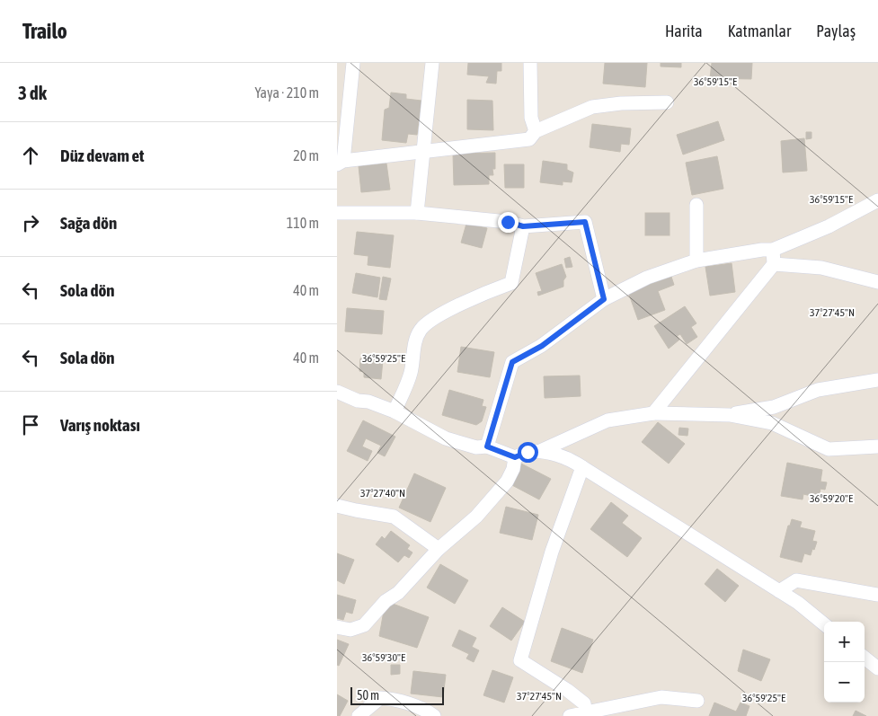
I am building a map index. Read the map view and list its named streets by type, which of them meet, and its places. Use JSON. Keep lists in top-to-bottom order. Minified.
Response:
{"scale_bar":"50 m","page":{"header":"Trailo","nav":["Harita","Katmanlar","Paylaş"],"heading":["3 dk","Yaya · 210 m"],"list":[["Düz devam et","20 m"],["Sağa dön","110 m"],["Sola dön","40 m"],["Sola dön","40 m"],"Varış noktası"],"map_buttons":["+","−"],"scale":"50 m"},"coordinates":["36°59'15\"E","37°27'45\"N","36°59'25\"E","37°27'40\"N","36°59'20\"E","36°59'30\"E"]}
